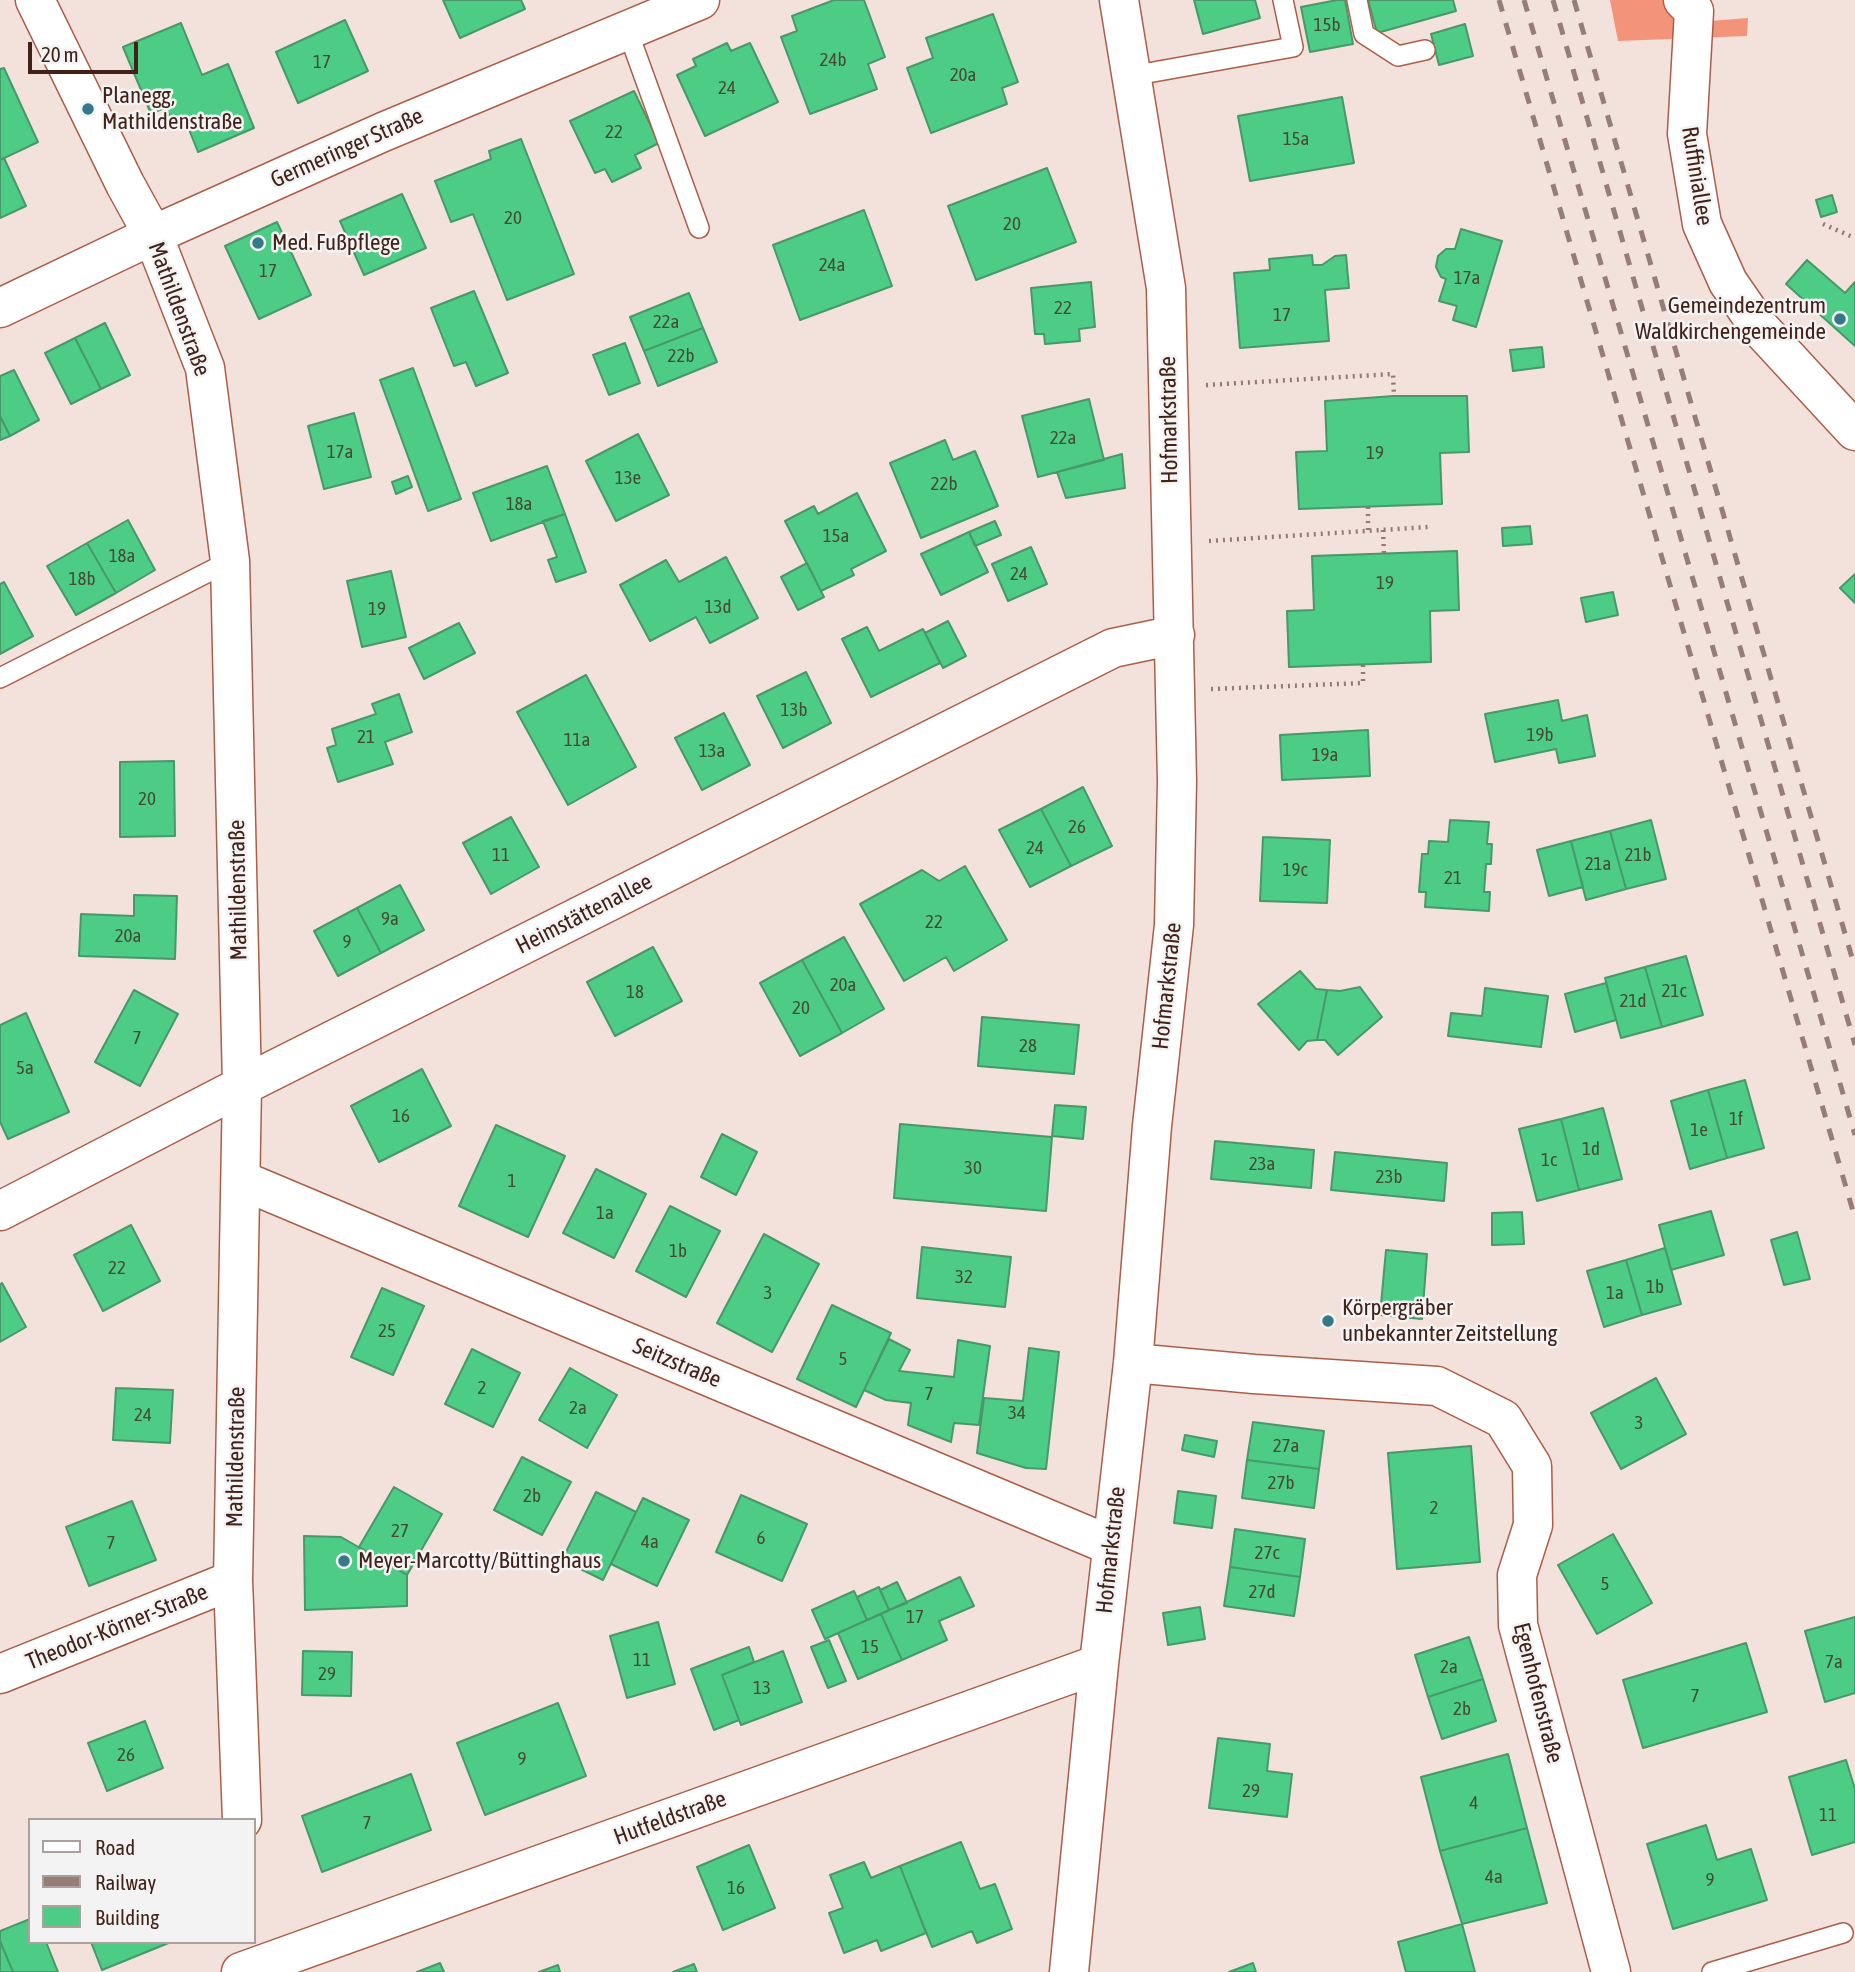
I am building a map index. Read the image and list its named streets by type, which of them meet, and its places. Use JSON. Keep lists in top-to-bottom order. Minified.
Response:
{"streets":{"street":["Germeringer Straße","Ruffiniallee","Mathildenstraße","Hofmarkstraße","Heimstättenallee","Seitzstraße","Theodor-Körner-Straße","Egenhofenstraße","Hutfeldstraße"]},"crossings":[["Germeringer Straße","Mathildenstraße"],["Mathildenstraße","Heimstättenallee"],["Mathildenstraße","Seitzstraße"],["Mathildenstraße","Theodor-Körner-Straße"],["Hofmarkstraße","Heimstättenallee"],["Hofmarkstraße","Seitzstraße"],["Hofmarkstraße","Egenhofenstraße"],["Hofmarkstraße","Hutfeldstraße"]],"places":["Planegg, Mathildenstraße","Med. Fußpflege","Gemeindezentrum Waldkirchengemeinde","Körpergräber unbekannter Zeitstellung","Meyer-Marcotty/Büttinghaus"],"house_numbers":["15b","24b","17","20a","24","22","15a","20","20","24a","17","17a","22","17","22a","22b","22a","17a","19","13e","22b","18a","15a","18a","24","18b","19","13d","19","13b","19b","21","11a","13a","19a","20","26","24","11","21b","21a","19c","21","9a","22","20a","9","20a","21c","18","21d","20","7","28","5a","16","1f","1e","1d","1c","23a","30","23b","1","1a","1b","22","32","1b","3","1a","25","5","2","7","2a","34","24","3","27a","27b","2b","2","27","6","4a","7","27c","5","27d","17","15","11","7a","2a","29","13","7","2b","26","9","29","4","11","7","4a","9","16"],"legend":["Road","Railway","Building"],"scale_bar":"20 m"}
